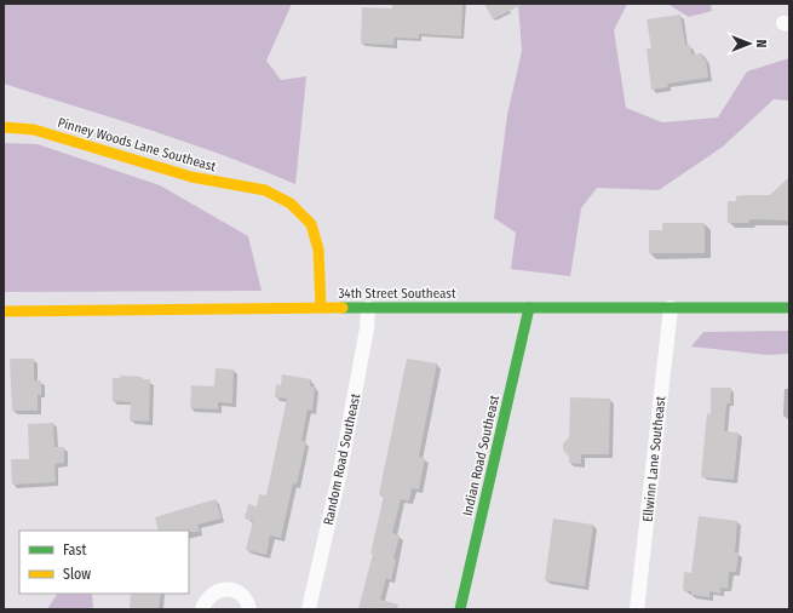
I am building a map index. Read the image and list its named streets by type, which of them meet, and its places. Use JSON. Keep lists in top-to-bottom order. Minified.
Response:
{"streets":{"street":["Pinney Woods Lane Southeast","34th Street Southeast","Indian Road Southeast","Random Road Southeast","Ellwinn Lane Southeast"]},"crossings":[["Pinney Woods Lane Southeast","34th Street Southeast"],["34th Street Southeast","Indian Road Southeast"],["34th Street Southeast","Random Road Southeast"],["34th Street Southeast","Ellwinn Lane Southeast"]],"legend":["Fast","Slow"],"north":"right"}
